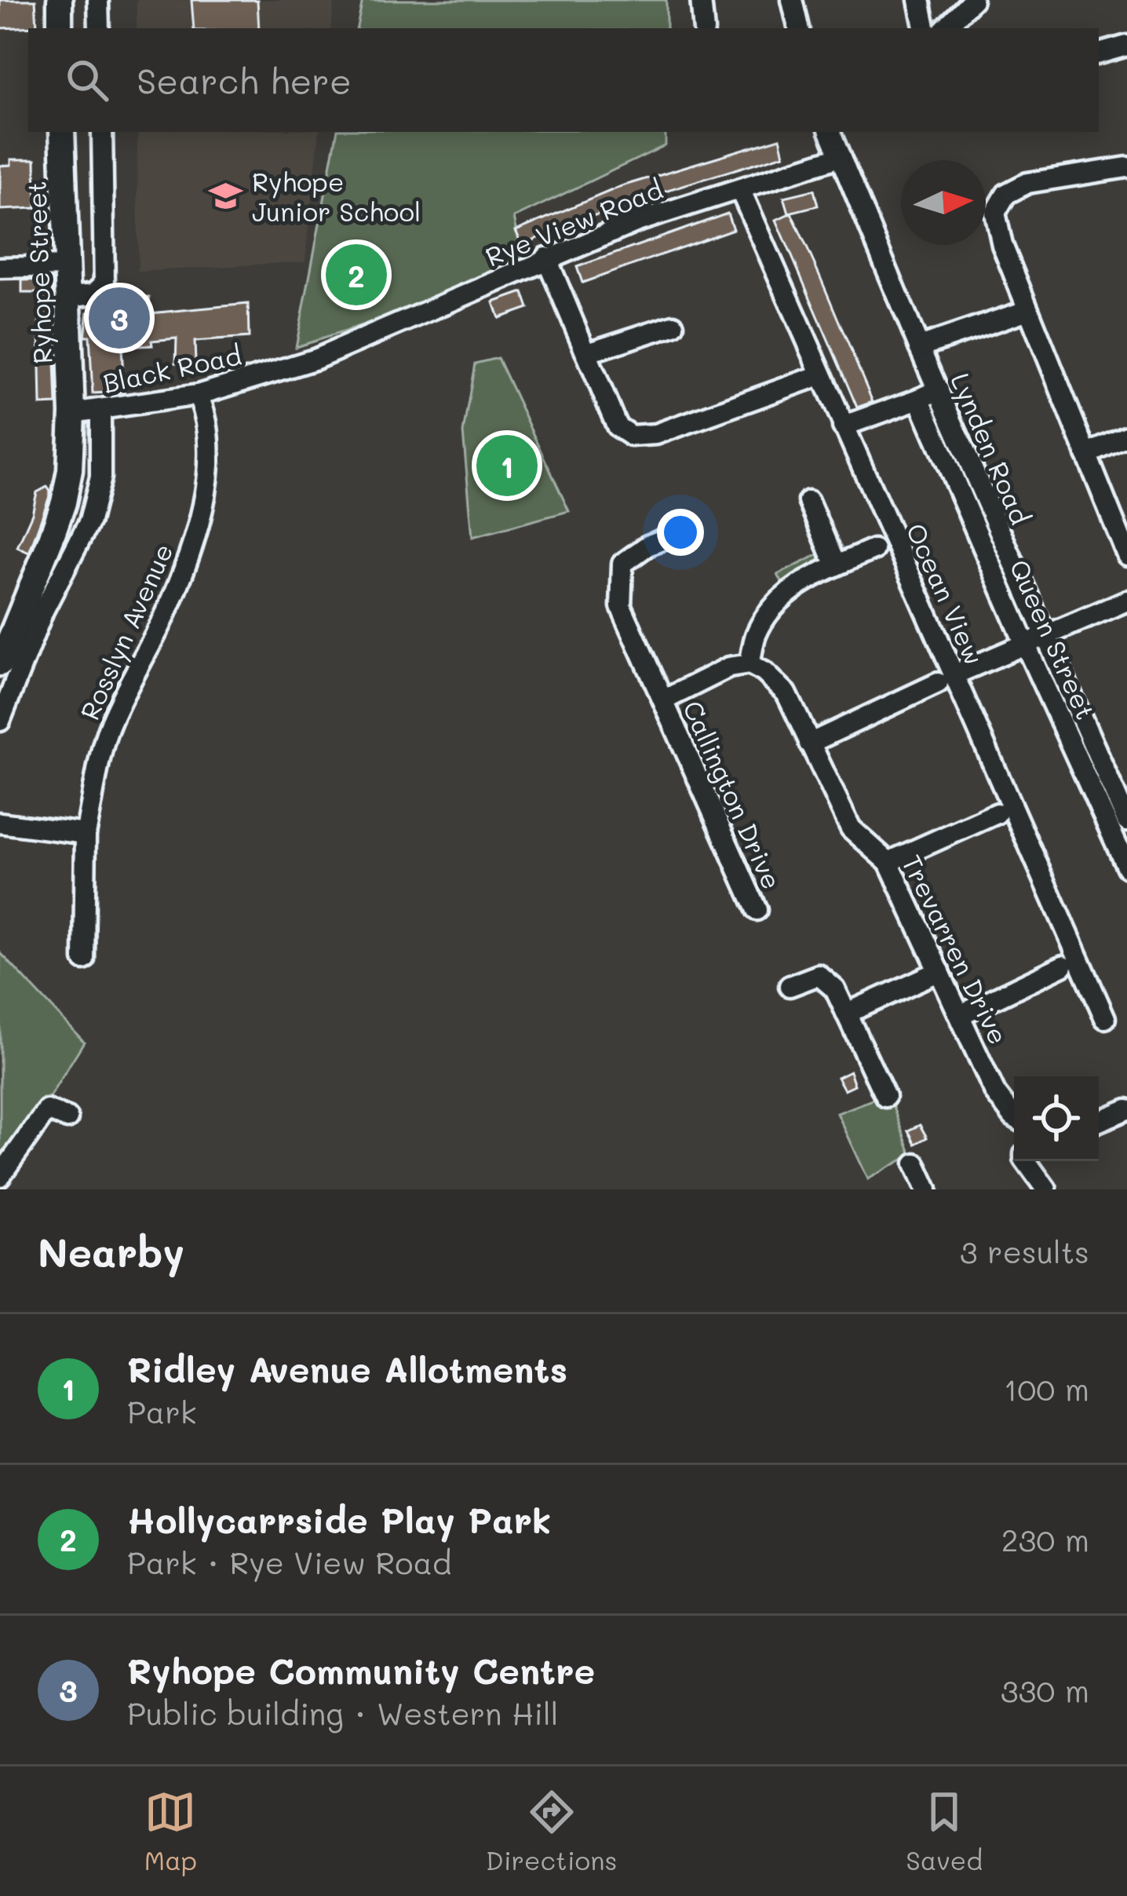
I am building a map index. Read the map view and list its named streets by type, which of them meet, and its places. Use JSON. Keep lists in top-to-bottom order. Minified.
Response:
{"streets":{"main road":["Ryhope Street"],"street":["Rye View Road","Black Road","Lynden Road","Ocean View","Rosslyn Avenue","Queen Street","Callington Drive","Trevarren Drive"]},"crossings":[["Rye View Road","Black Road"],["Rye View Road","Lynden Road"],["Rye View Road","Ocean View"],["Ryhope Street","Black Road"],["Black Road","Rosslyn Avenue"],["Lynden Road","Queen Street"]],"places":{"school or university":["Ryhope Junior School"]},"north":"right","page":{"search":"Search here","pins":["2","3","1"],"heading":["Nearby","3 results"],"list":[{"mark":"1","name":"Ridley Avenue Allotments","note":"Park","value":"100 m"},{"mark":"2","name":"Hollycarrside Play Park","note":"Park · Rye View Road","value":"230 m"},{"mark":"3","name":"Ryhope Community Centre","note":"Public building · Western Hill","value":"330 m"}],"nav":["Map","Directions","Saved"]}}
